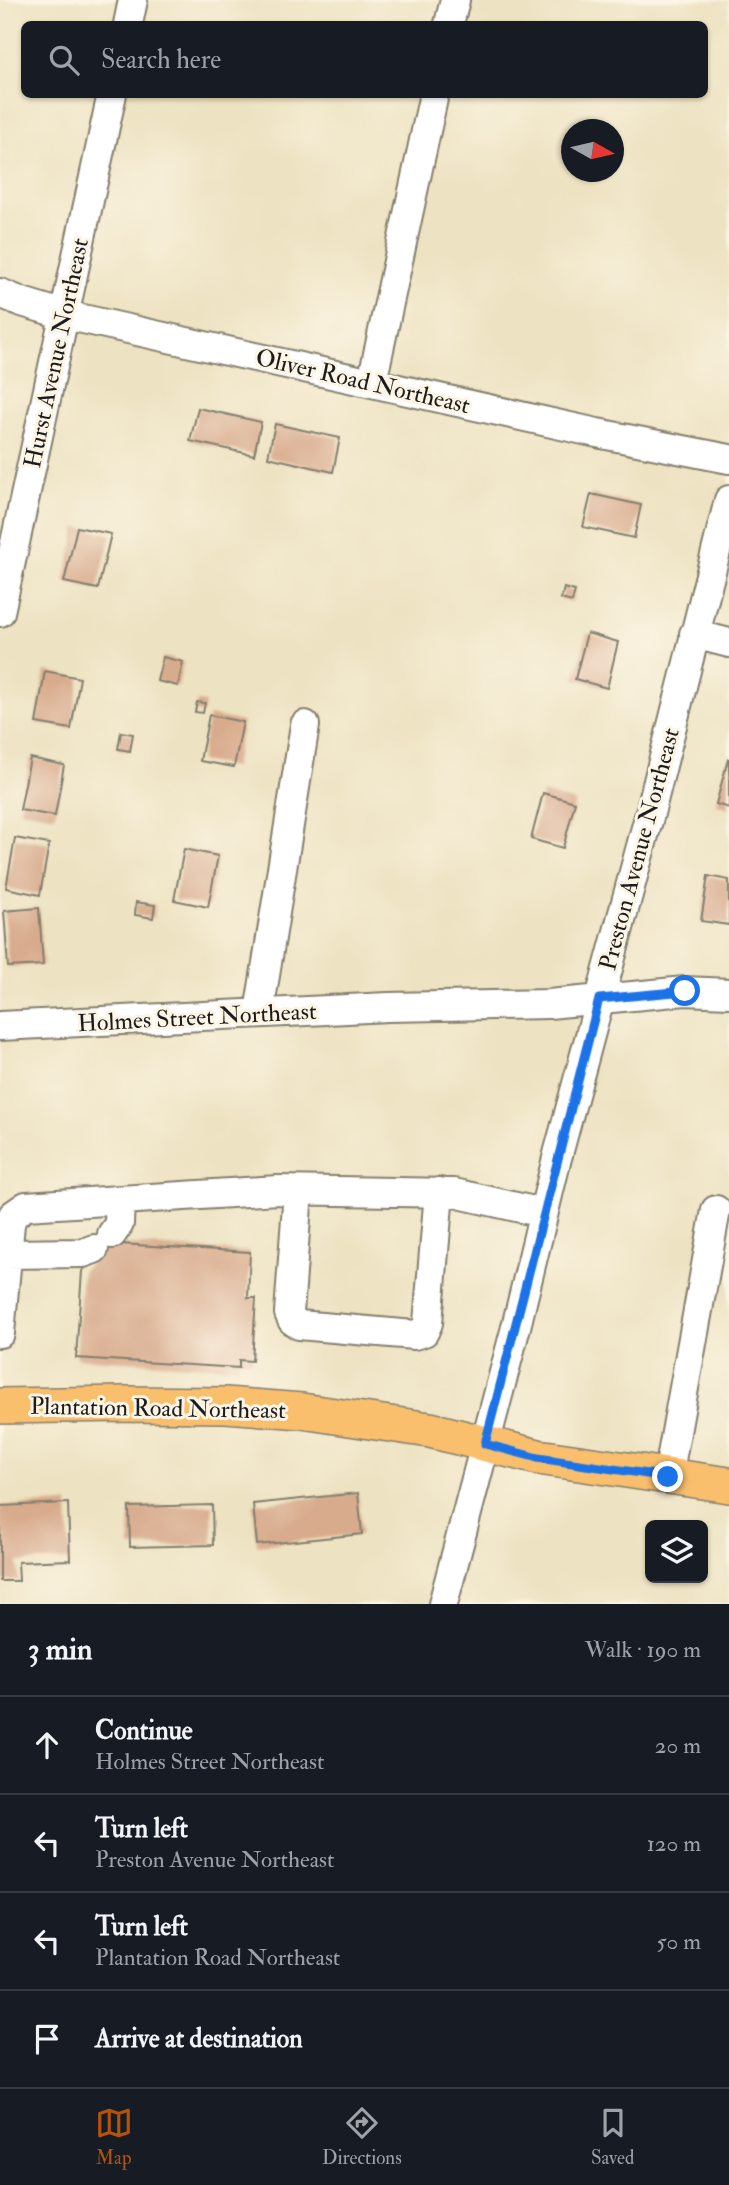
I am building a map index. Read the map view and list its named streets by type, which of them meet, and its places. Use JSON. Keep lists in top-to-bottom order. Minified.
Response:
{"streets":{"main road":["Plantation Road Northeast"],"street":["Hurst Avenue Northeast","Oliver Road Northeast","Preston Avenue Northeast","Holmes Street Northeast"]},"crossings":[["Hurst Avenue Northeast","Oliver Road Northeast"],["Preston Avenue Northeast","Holmes Street Northeast"],["Preston Avenue Northeast","Plantation Road Northeast"]],"north":"right","page":{"search":"Search here","heading":["3 min","Walk · 190 m"],"list":[["Continue","Holmes Street Northeast","20 m"],["Turn left","Preston Avenue Northeast","120 m"],["Turn left","Plantation Road Northeast","50 m"],"Arrive at destination"],"nav":["Map","Directions","Saved"]}}
